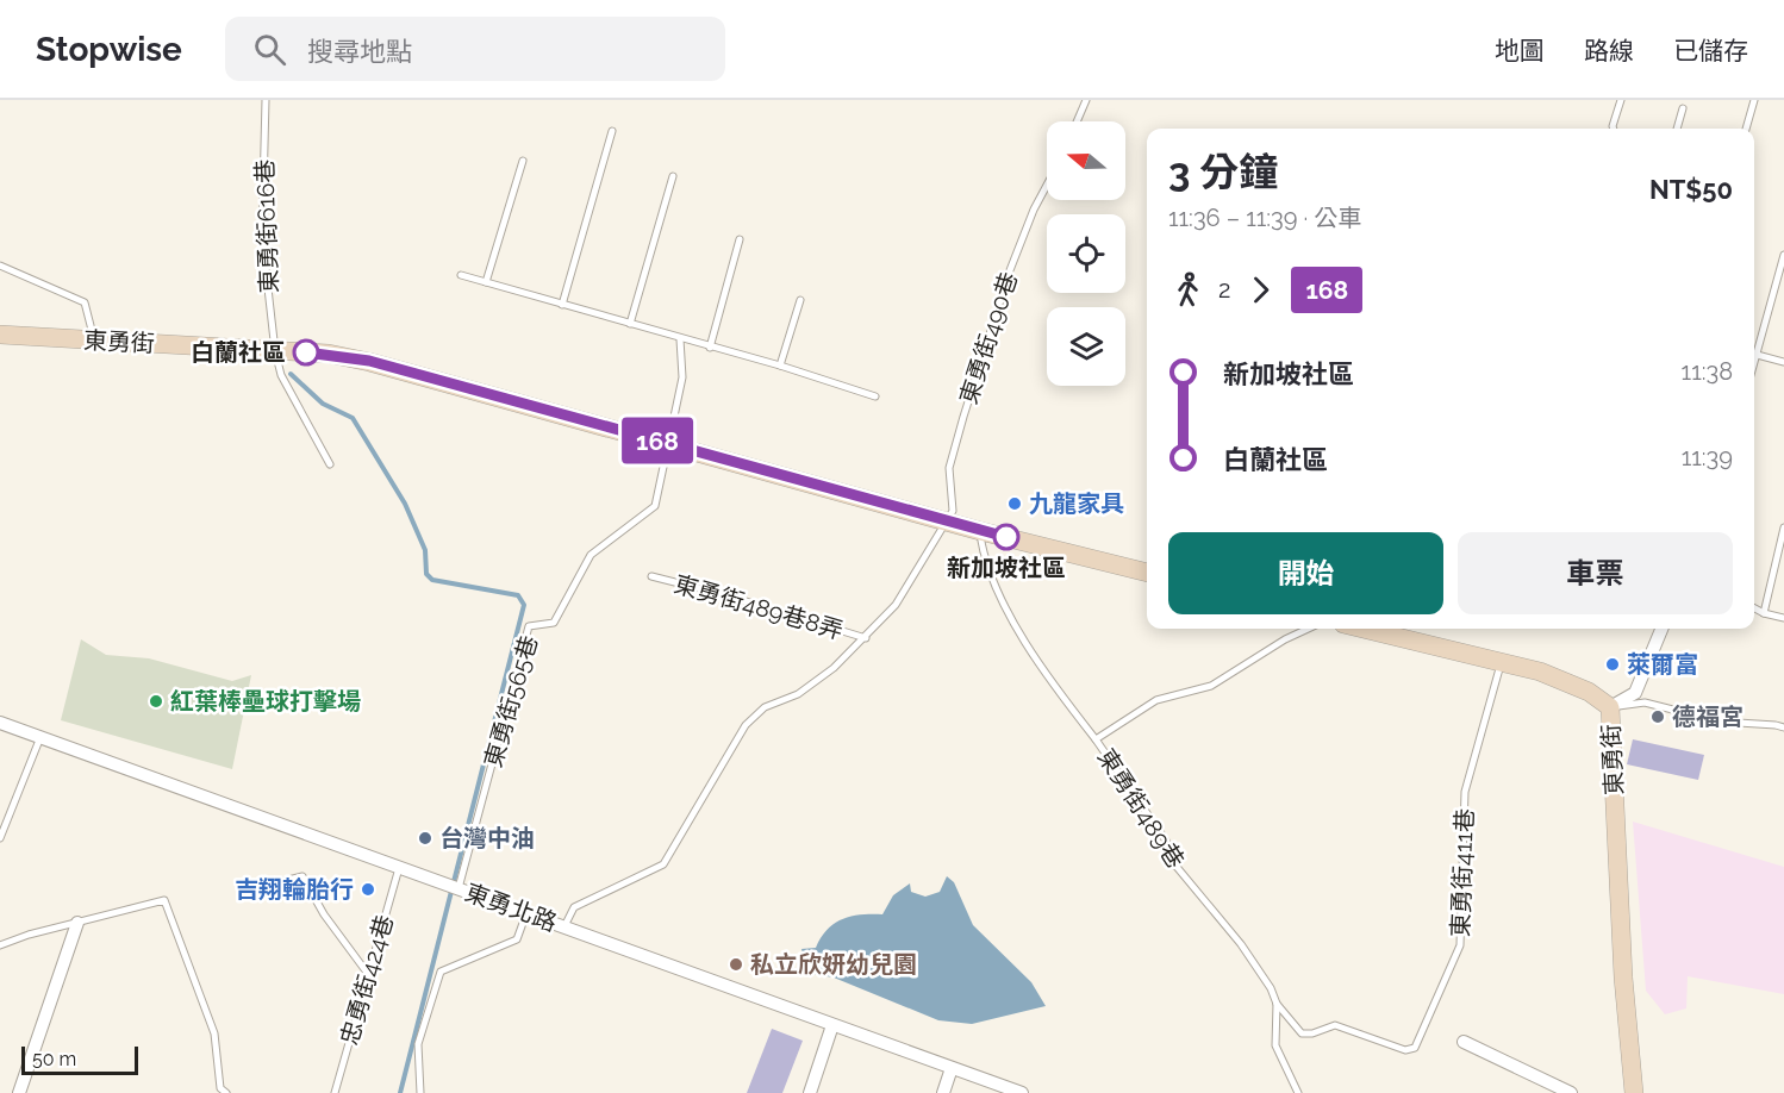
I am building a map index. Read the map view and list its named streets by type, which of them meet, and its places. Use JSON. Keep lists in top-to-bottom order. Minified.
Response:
{"streets":{"street":["東勇街","東勇北路"],"lane":["東勇街616巷","東勇街490巷","東勇街489巷8弄","東勇街565巷","東勇街489巷","東勇街411巷","忠勇街424巷"]},"crossings":[["東勇街616巷","東勇街"],["東勇街490巷","東勇街"],["東勇街","東勇街565巷"],["東勇街","東勇街411巷"],["東勇街565巷","東勇北路"],["東勇街489巷","東勇街411巷"],["東勇北路","忠勇街424巷"]],"places":["白蘭社區","九龍家具","新加坡社區","萊爾富","紅葉棒壘球打擊場","德福宮","台灣中油","吉翔輪胎行","私立欣妍幼兒園"],"lines":["bus line 168"],"scale_bar":"50 m","north":"left","page":{"header":"Stopwise","search":"搜尋地點","nav":["地圖","路線","已儲存"],"on_map":"168","heading":["3 分鐘","11:36 – 11:39 · 公車","NT$50"],"legs":["2","168"],"list":[{"name":"新加坡社區","value":"11:38"},{"name":"白蘭社區","value":"11:39"}],"buttons":["開始","車票"],"scale":"50 m"}}
